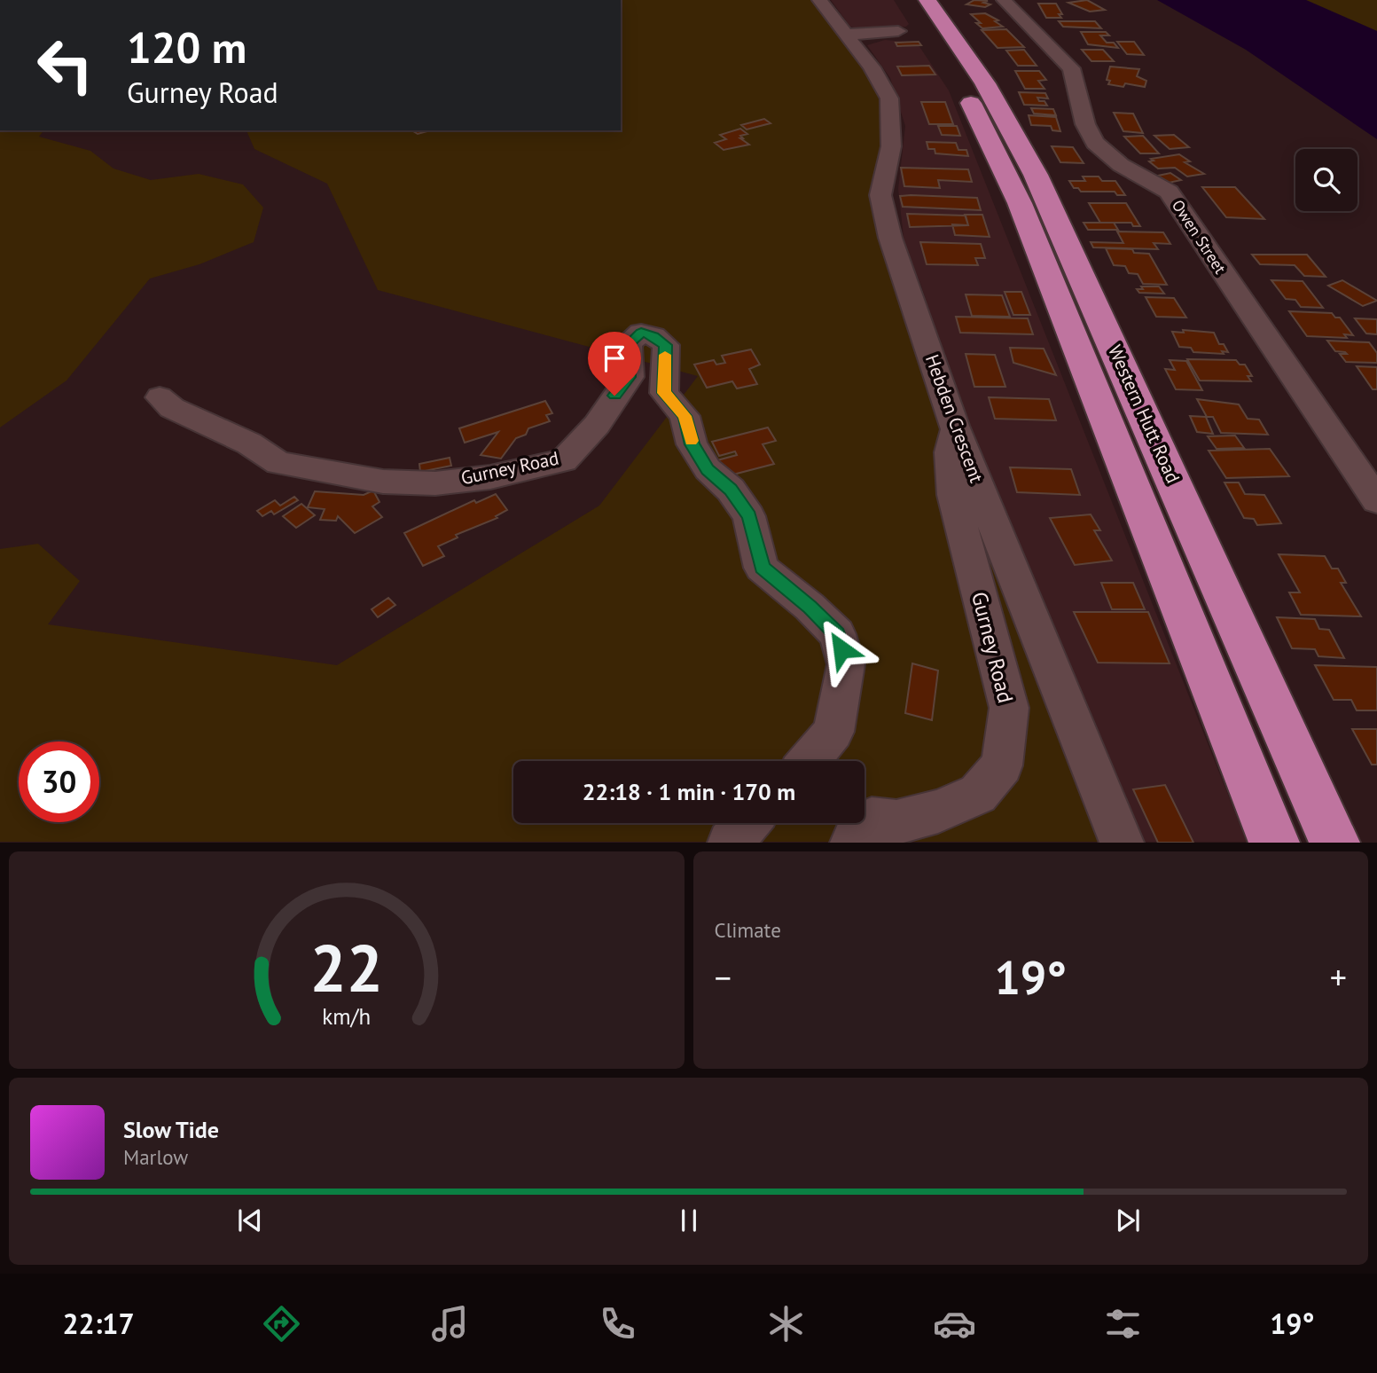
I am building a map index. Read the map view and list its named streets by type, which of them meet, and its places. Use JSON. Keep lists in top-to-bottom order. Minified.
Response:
{"streets":{"highway":["Western Hutt Road"],"street":["Owen Street","Hebden Crescent","Gurney Road"]},"crossings":[["Hebden Crescent","Gurney Road"]],"page":{"turn":["120 m","Gurney Road"],"limit":"30","trip":"22:18 · 1 min · 170 m","tile":"Climate","heat":["−","19°","+"],"song":["Slow Tide","Marlow"],"tabs":["22:17","19°"],"gauge":["22","km/h"]}}
